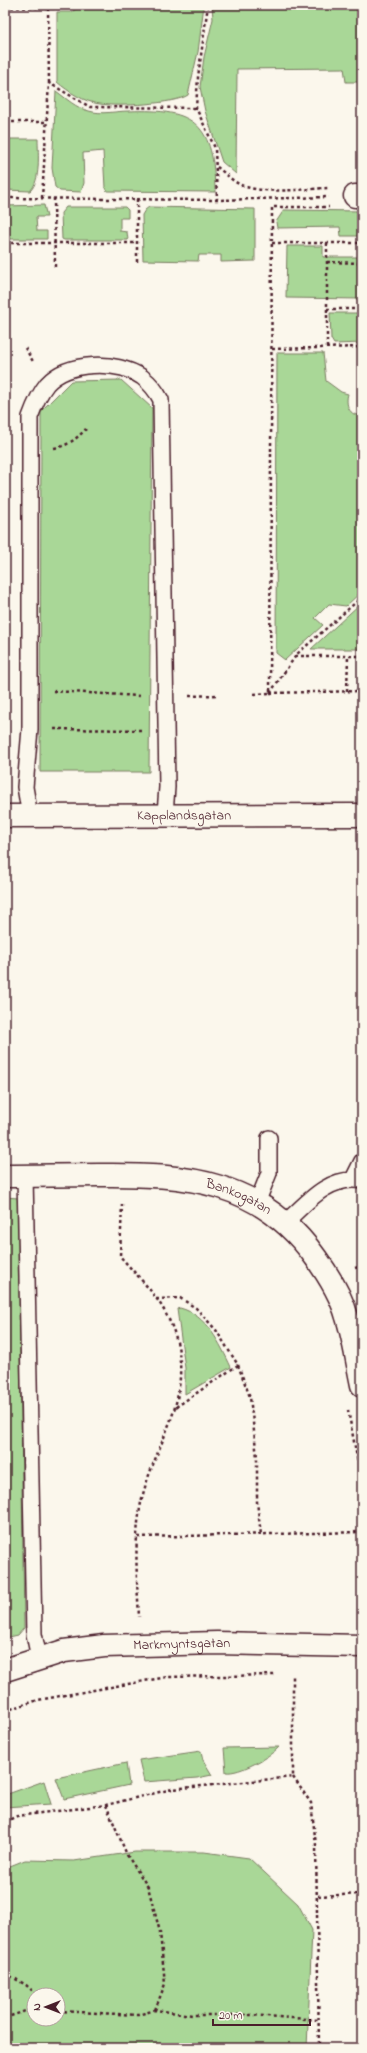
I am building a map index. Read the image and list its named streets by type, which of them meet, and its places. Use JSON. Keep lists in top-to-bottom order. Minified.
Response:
{"streets":{"street":["Kapplandsgatan","Bankogatan","Markmyntsgatan"]},"scale_bar":"20 m","north":"left"}
